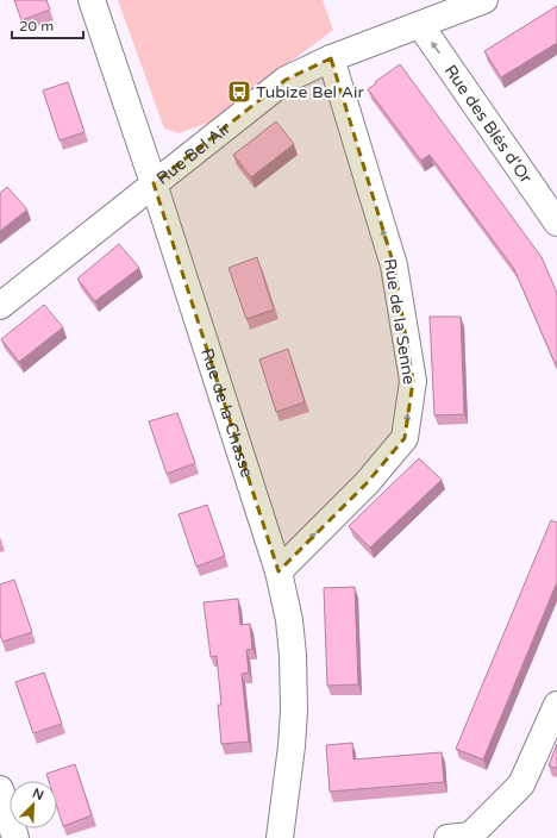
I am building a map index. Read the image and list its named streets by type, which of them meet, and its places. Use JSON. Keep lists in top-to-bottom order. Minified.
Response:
{"streets":{"street":["Rue des Blés d'Or","Rue Bel Air","Rue de la Senne","Rue de la Chasse"]},"crossings":[["Rue des Blés d'Or","Rue Bel Air"],["Rue Bel Air","Rue de la Senne"],["Rue Bel Air","Rue de la Chasse"],["Rue de la Senne","Rue de la Chasse"]],"one_way":["Rue des Blés d'Or","Rue de la Senne"],"places":{"bus stop":["Tubize Bel Air"]},"scale_bar":"20 m","north":"top right"}
